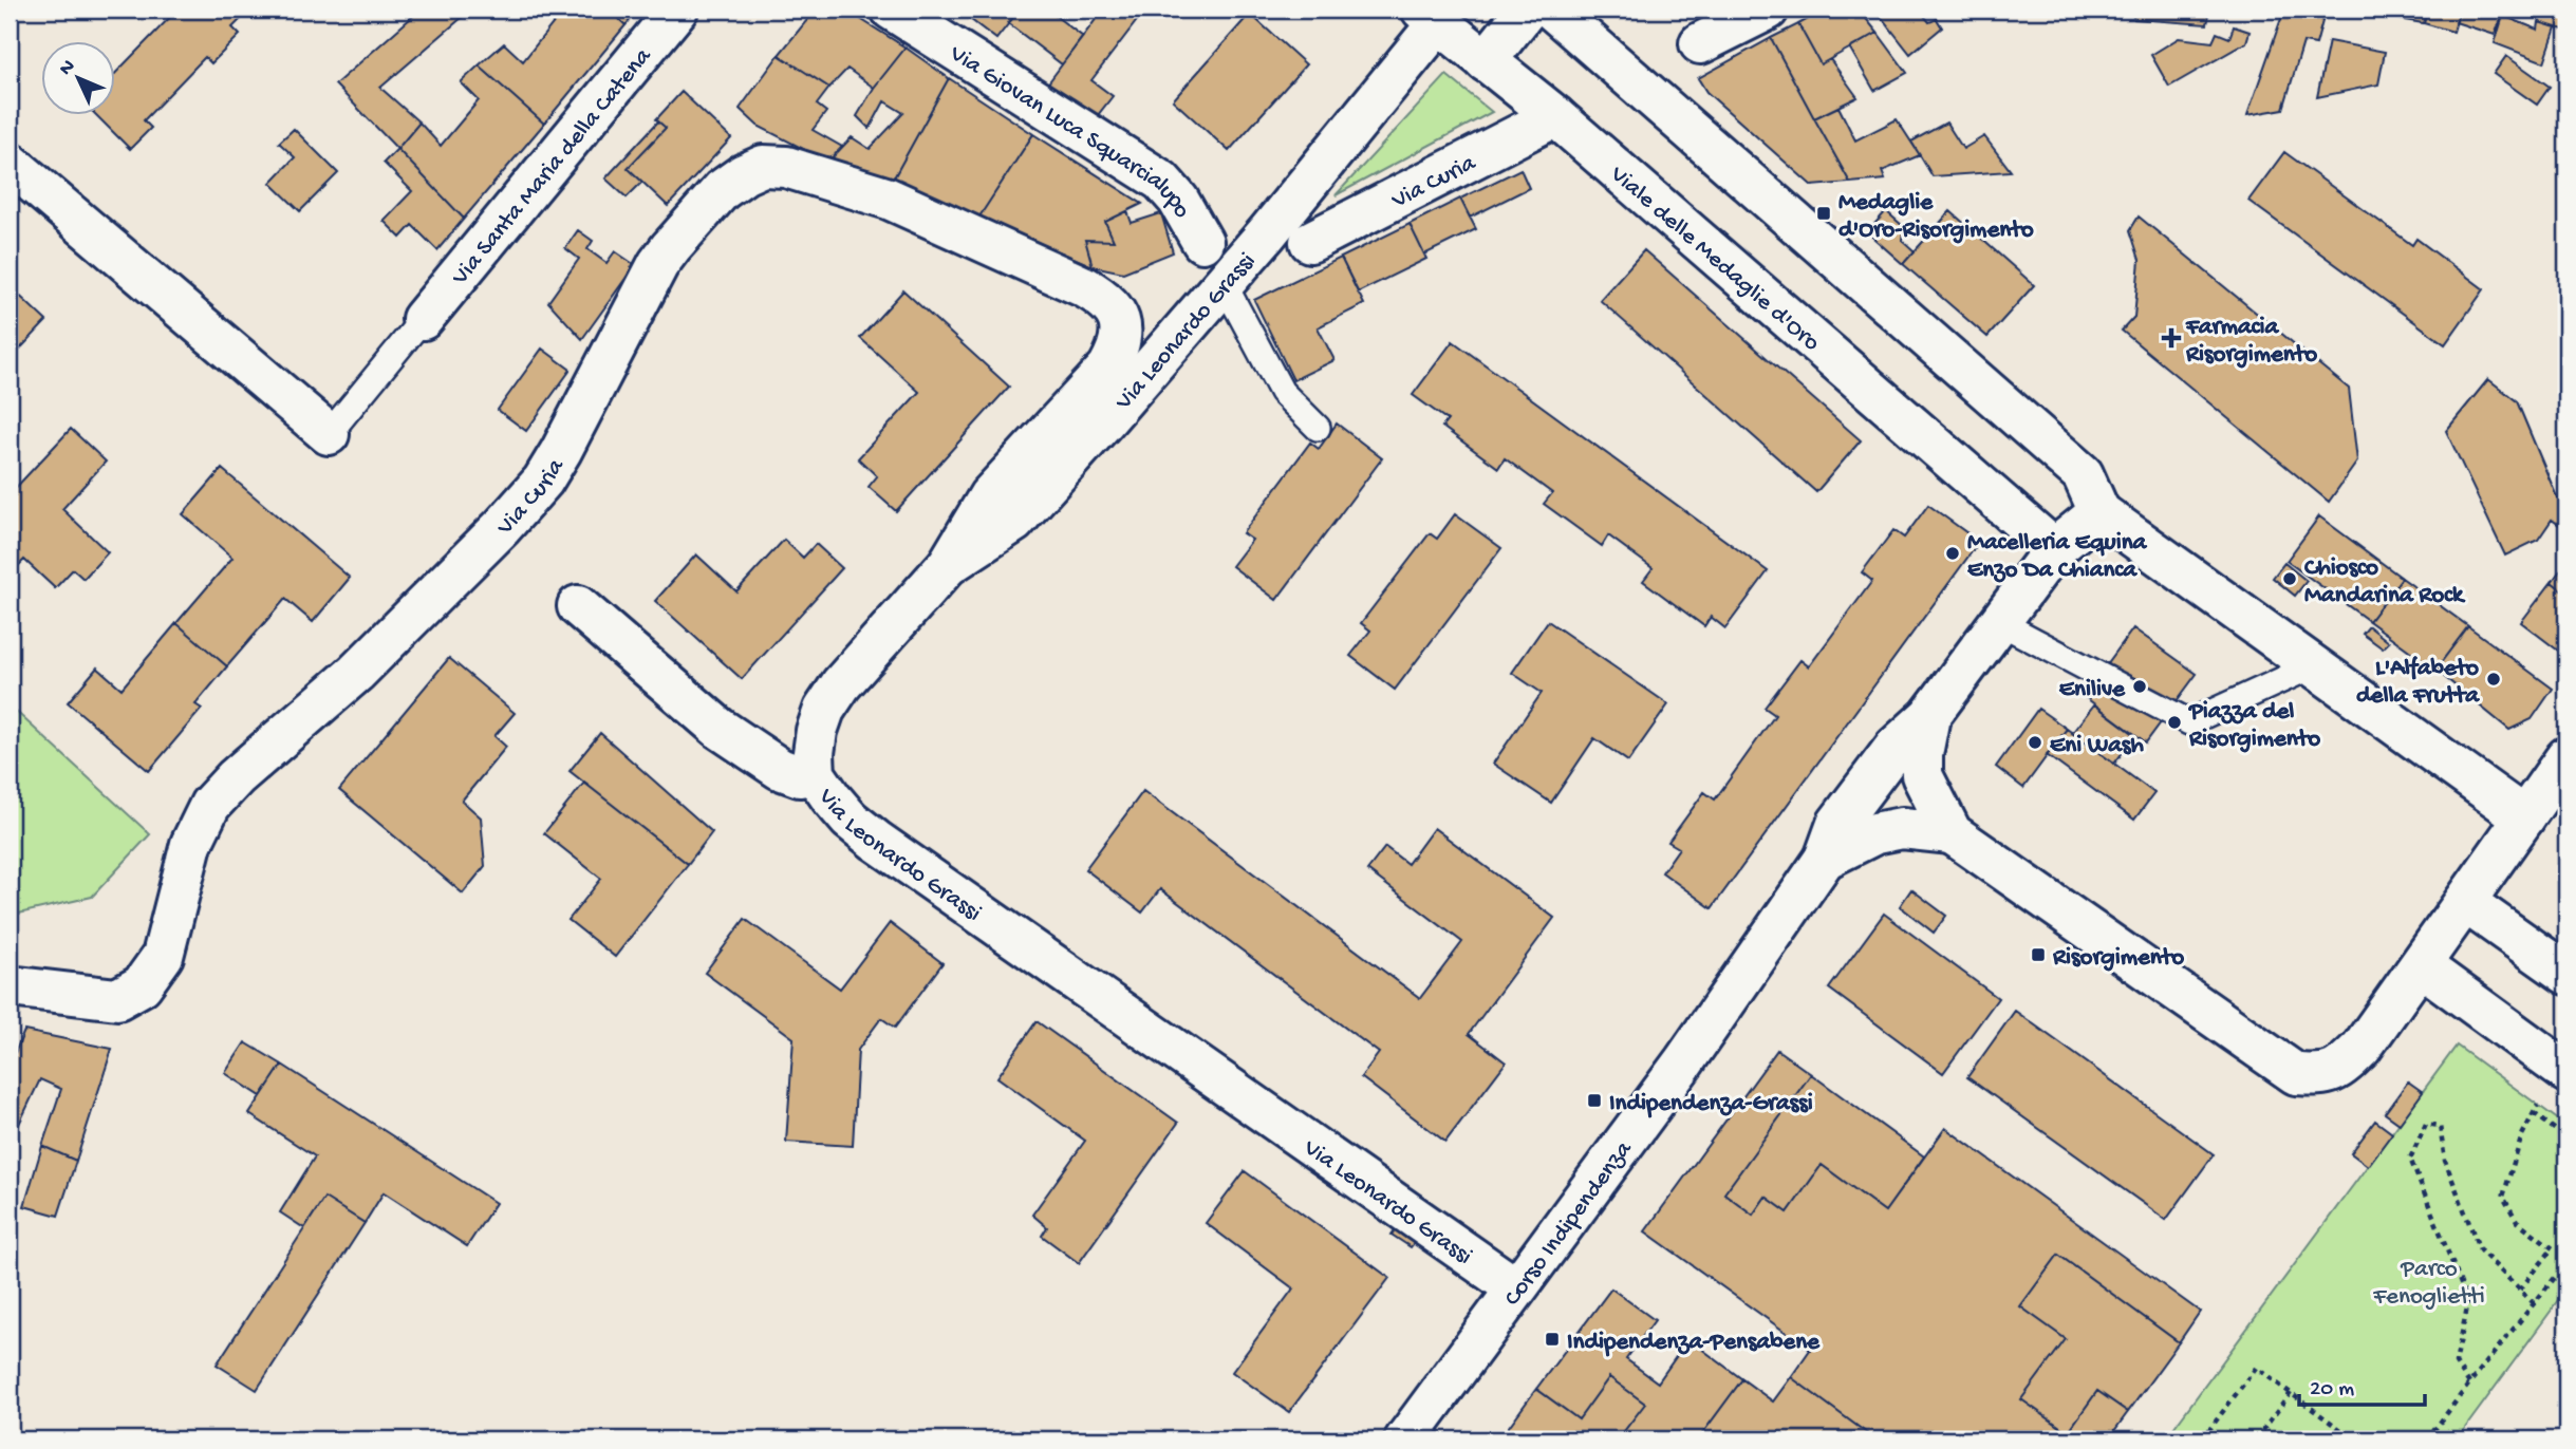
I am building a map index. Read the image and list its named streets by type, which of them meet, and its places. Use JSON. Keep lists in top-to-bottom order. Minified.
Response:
{"streets":{"street":["Via Giovan Luca Squarcialupo","Via Santa Maria della Catena","Via Curia","Viale delle Medaglie d'Oro","Via Leonardo Grassi","Corso Indipendenza"]},"crossings":[["Via Curia","Viale delle Medaglie d'Oro"],["Via Curia","Via Leonardo Grassi"],["Viale delle Medaglie d'Oro","Via Leonardo Grassi"],["Via Leonardo Grassi","Corso Indipendenza"]],"parks":["Parco Fenoglietti"],"places":{"transit":["Medaglie d'Oro-Risorgimento","Risorgimento","Indipendenza-Grassi","Indipendenza-Pensabene"],"health":["Farmacia Risorgimento"],"other":["Macelleria Equina Enzo Da Chianca","Chiosco Mandarina Rock","L'Alfabeto della Frutta","Enilive","Piazza del Risorgimento","Eni Wash"]},"scale_bar":"20 m","north":"top left"}
